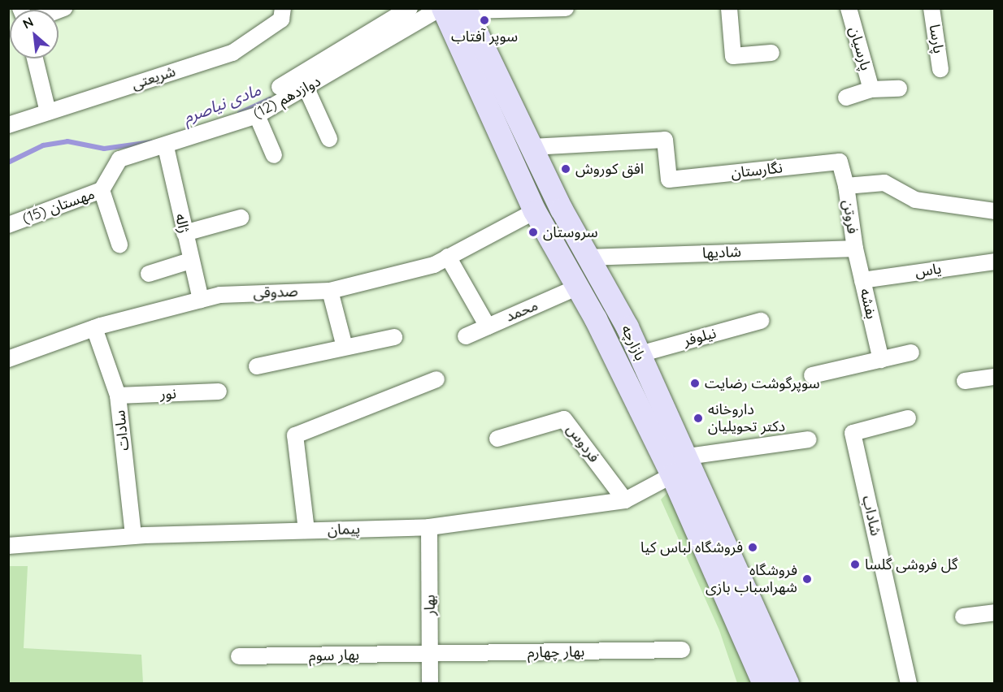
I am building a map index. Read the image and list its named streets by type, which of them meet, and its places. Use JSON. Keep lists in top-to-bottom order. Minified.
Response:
{"streets":{"main road":["بازارچه"],"street":["پارسا","پارسیان","شریعتی","دوازدهم (12)","نگارستان","مهستان (15)","فروتن","ژاله","شادیها","یاس","صدوقی","بفشه","محمد","نیلوفر","نور","سادات","فردوس","شاداب","پیمان","بهار","بهار چهارم","بهار سوم"]},"crossings":[["دوازدهم (12)","مهستان (15)"],["دوازدهم (12)","ژاله"],["دوازدهم (12)","بازارچه"],["نگارستان","فروتن"],["نگارستان","بازارچه"],["فروتن","شادیها"],["فروتن","بفشه"],["ژاله","صدوقی"],["شادیها","بفشه"],["شادیها","بازارچه"],["یاس","بفشه"],["صدوقی","بازارچه"],["صدوقی","سادات"],["محمد","بازارچه"],["نیلوفر","بازارچه"],["بازارچه","پیمان"],["نور","سادات"],["سادات","پیمان"],["فردوس","پیمان"],["پیمان","بهار"],["بهار","بهار چهارم"],["بهار","بهار سوم"],["بهار چهارم","بهار سوم"]],"water":["مادی نیاصرم"],"places":["سوپر آفتاب","افق کوروش","سروستان","سوپرگوشت رضایت","داروخانه دکتر تحویلیان","فروشگاه لباس کیا","گل فروشی گلسا","فروشگاه شهراسباب بازی"],"north":"top left"}
